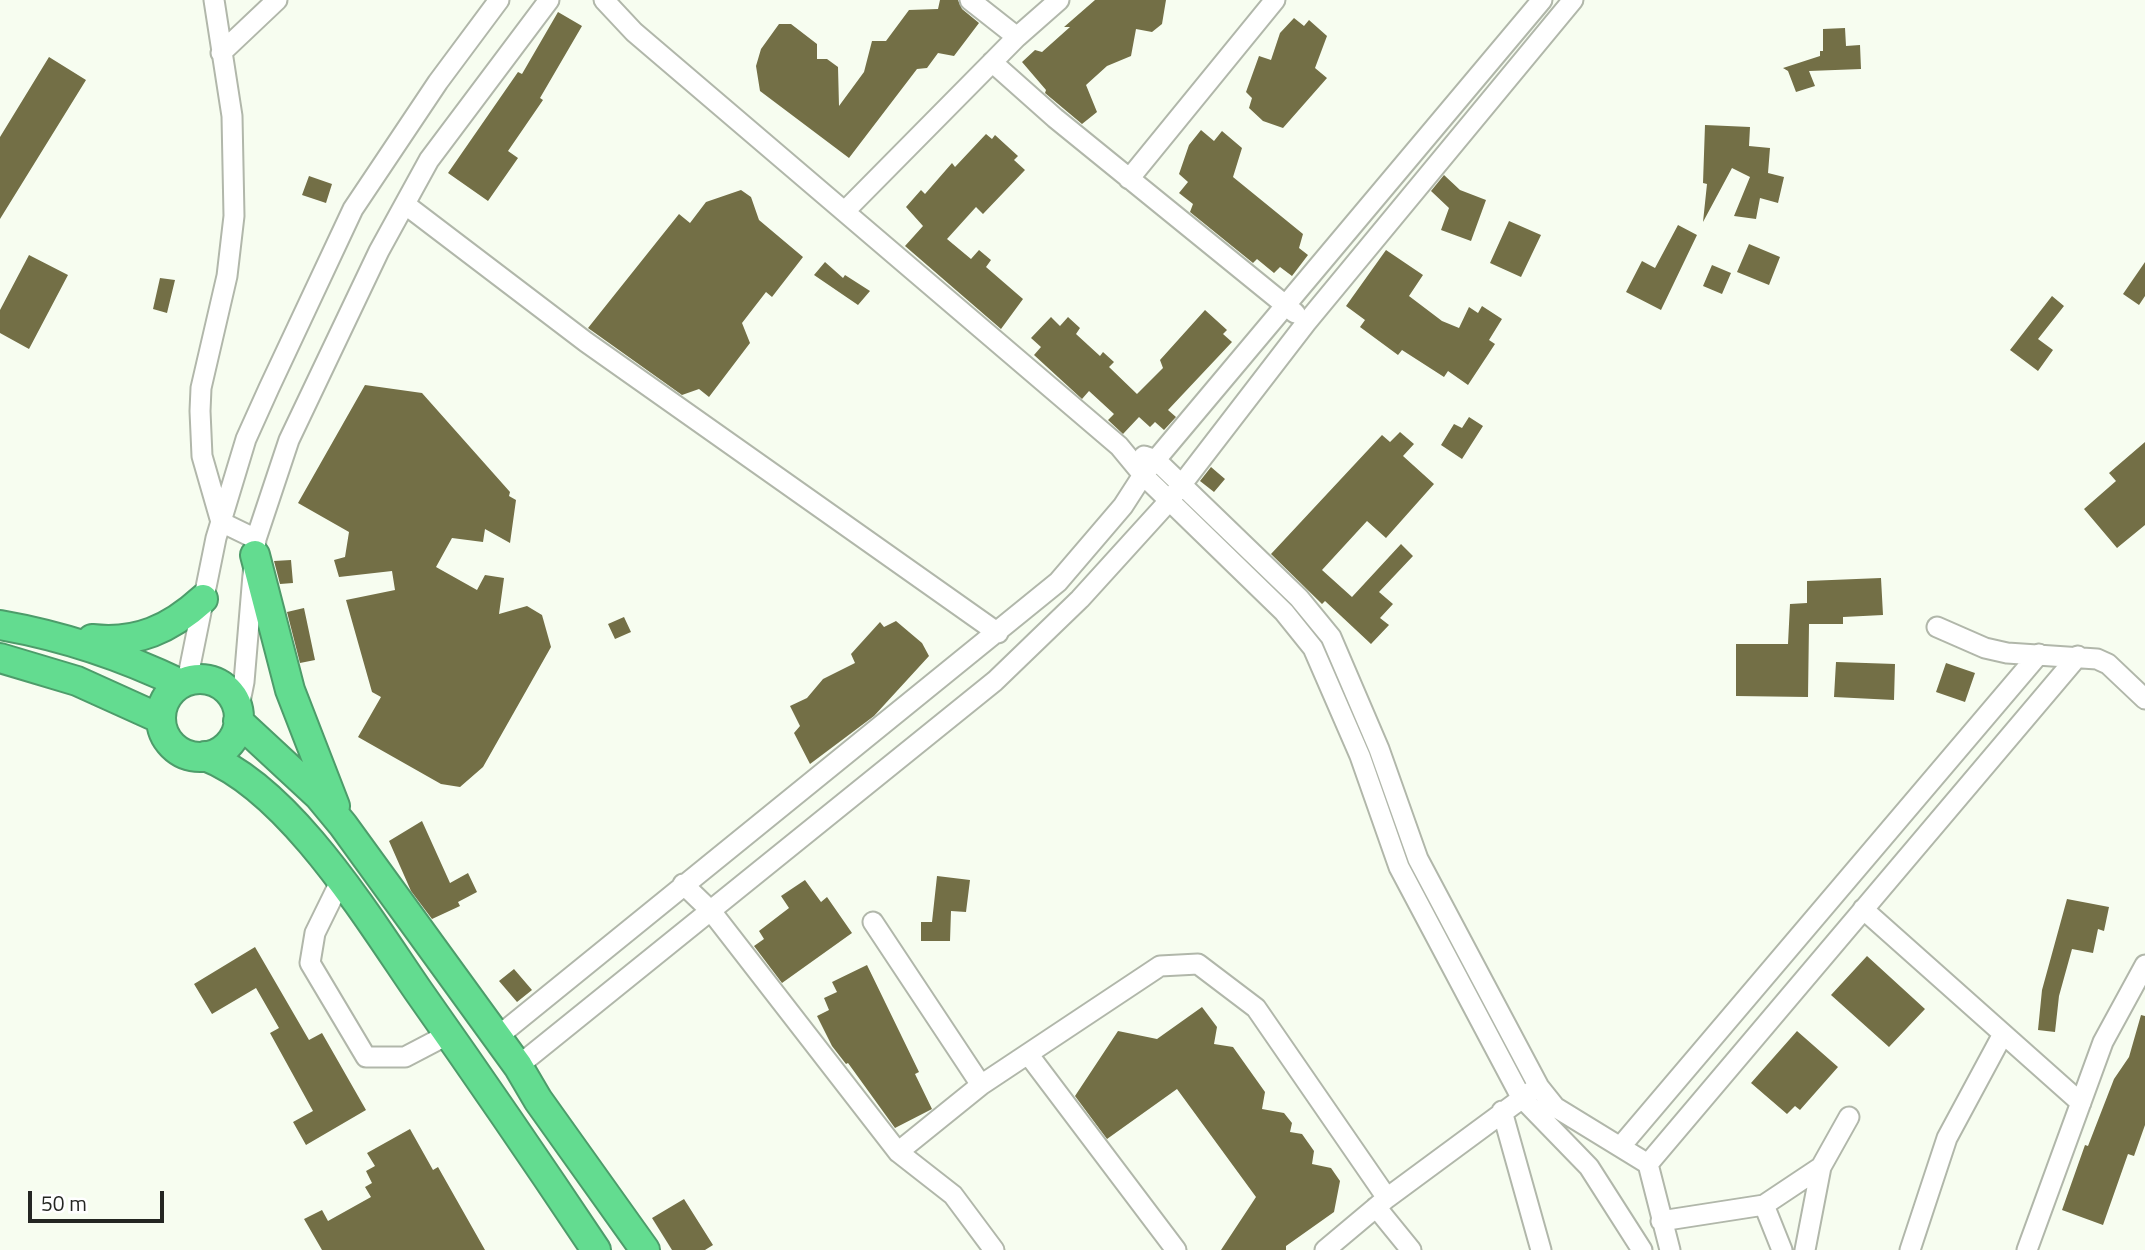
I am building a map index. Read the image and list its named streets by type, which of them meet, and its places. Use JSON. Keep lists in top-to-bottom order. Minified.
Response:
{"scale_bar":"50 m"}
